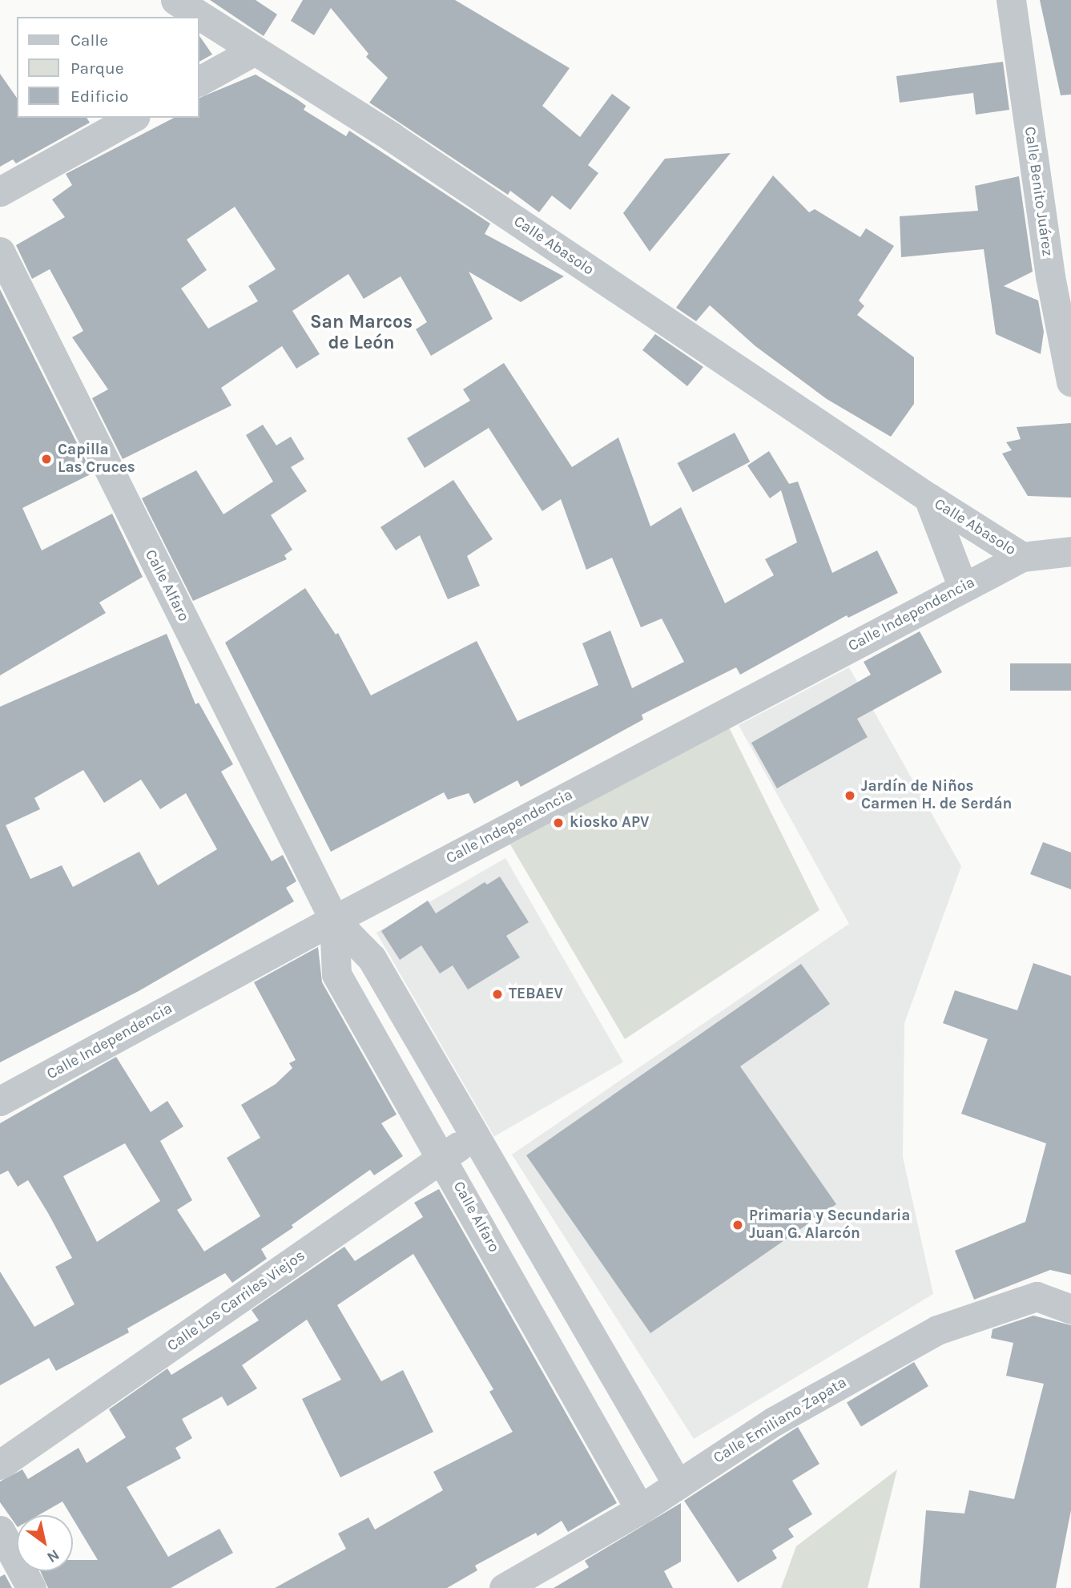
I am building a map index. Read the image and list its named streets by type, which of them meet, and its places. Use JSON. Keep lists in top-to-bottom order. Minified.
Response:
{"streets":{"street":["Calle Benito Juárez","Calle Abasolo","Calle Alfaro","Calle Independencia","Calle Los Carriles Viejos","Calle Emiliano Zapata"]},"crossings":[["Calle Abasolo","Calle Independencia"],["Calle Alfaro","Calle Independencia"],["Calle Alfaro","Calle Los Carriles Viejos"],["Calle Alfaro","Calle Emiliano Zapata"]],"districts":["San Marcos de León"],"places":["Capilla Las Cruces","Jardín de Niños Carmen H. de Serdán","kiosko APV","TEBAEV","Primaria y Secundaria Juan G. Alarcón"],"legend":["Calle","Parque","Edificio"],"north":"bottom right"}
